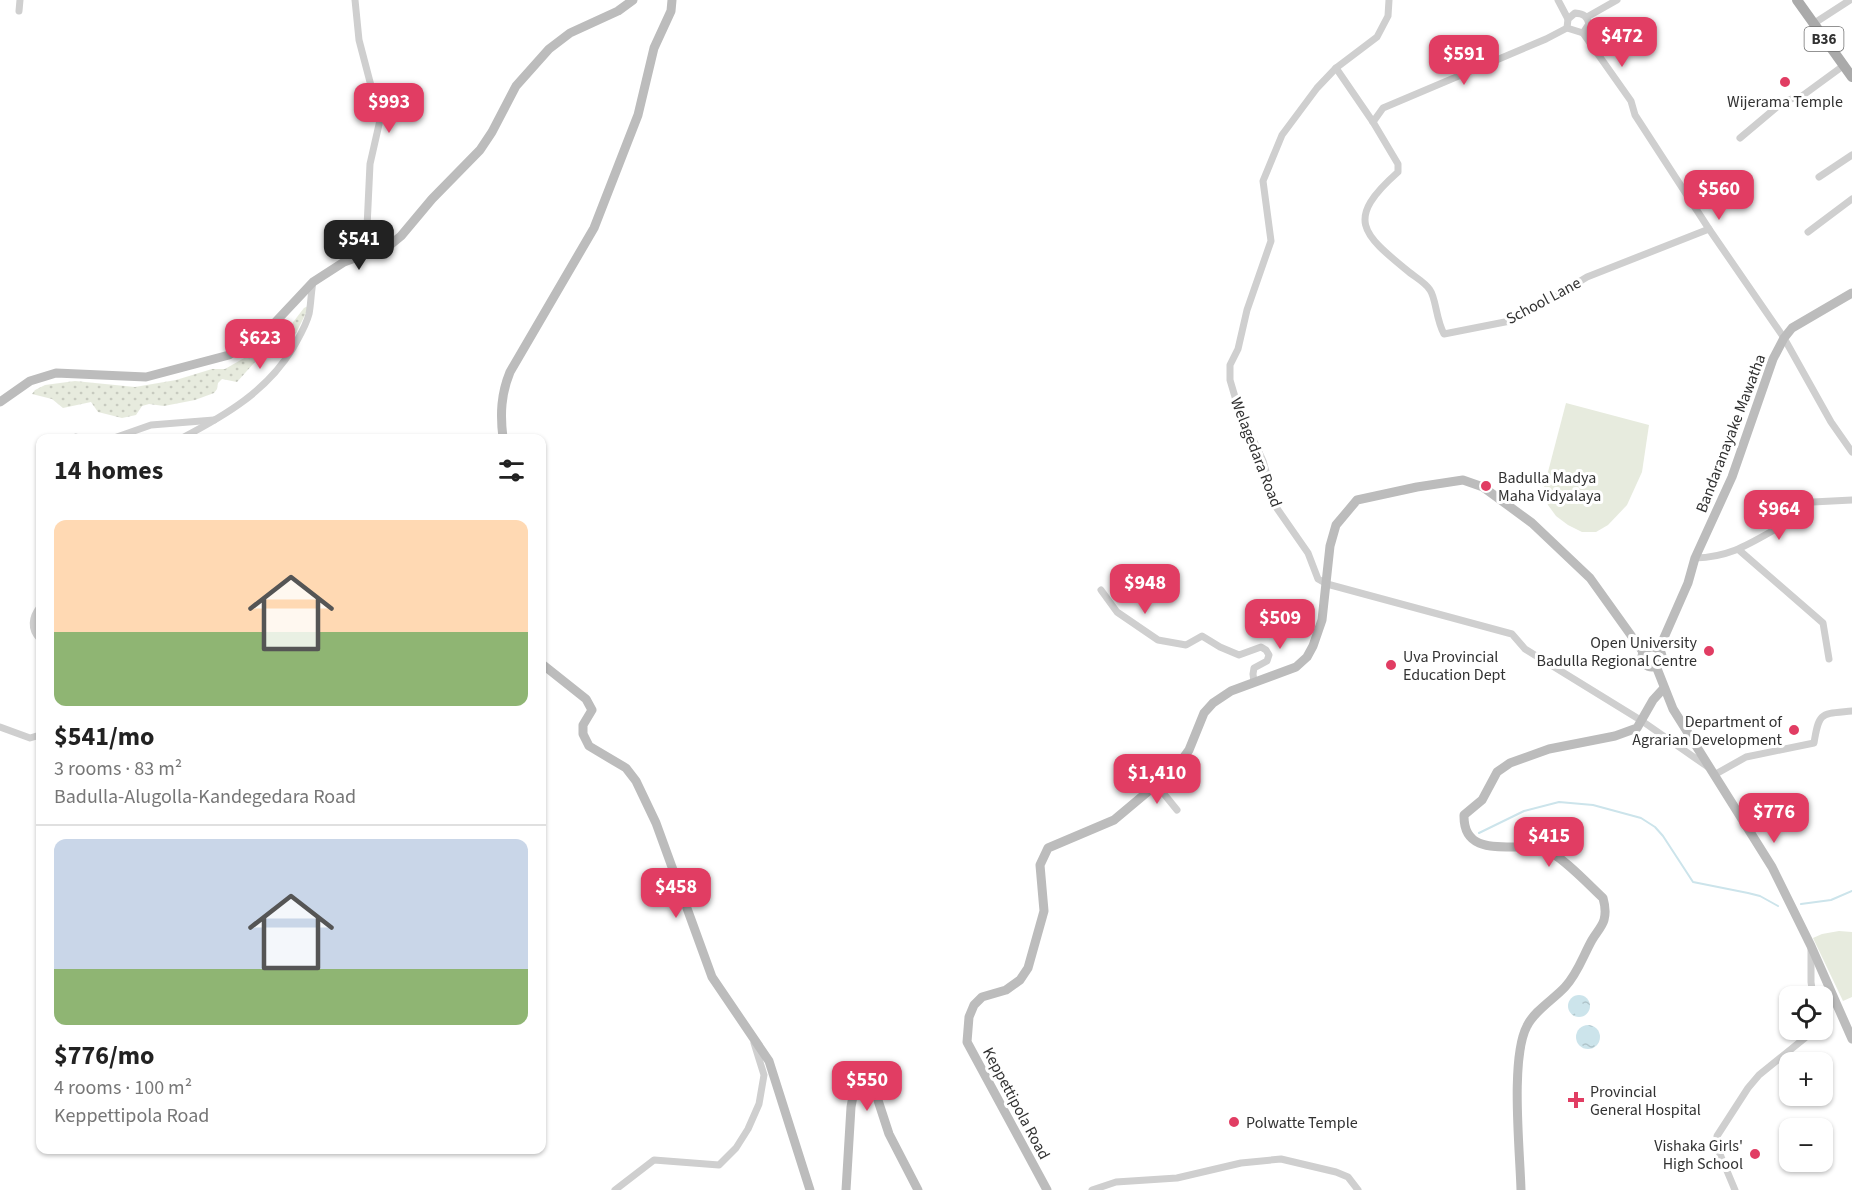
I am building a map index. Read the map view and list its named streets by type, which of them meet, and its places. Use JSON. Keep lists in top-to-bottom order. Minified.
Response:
{"streets":{"main road":["B36","Bandaranayake Mawatha","Keppettipola Road"],"street":["School Lane","Welagedara Road"]},"crossings":[["School Lane","Welagedara Road"],["Bandaranayake Mawatha","Keppettipola Road"],["Welagedara Road","Keppettipola Road"]],"places":{"other":["Wijerama Temple","Badulla Madya Maha Vidyalaya","Open University Badulla Regional Centre","Uva Provincial Education Dept","Department of Agrarian Development","Polwatte Temple","Vishaka Girls' High School"],"health":["Provincial General Hospital"]},"page":{"price":["$472","$591","$993","$560","$541","$623","$964","$948","$509","$1,410","$776","$415","$458","$550"],"heading":"14 homes","list":[{"name":"$541/mo","note":"3 rooms · 83 m² · Badulla-Alugolla-Kandegedara Road"},{"name":"$776/mo","note":"4 rooms · 100 m² · Keppettipola Road"}],"map_buttons":["+","−"]}}
